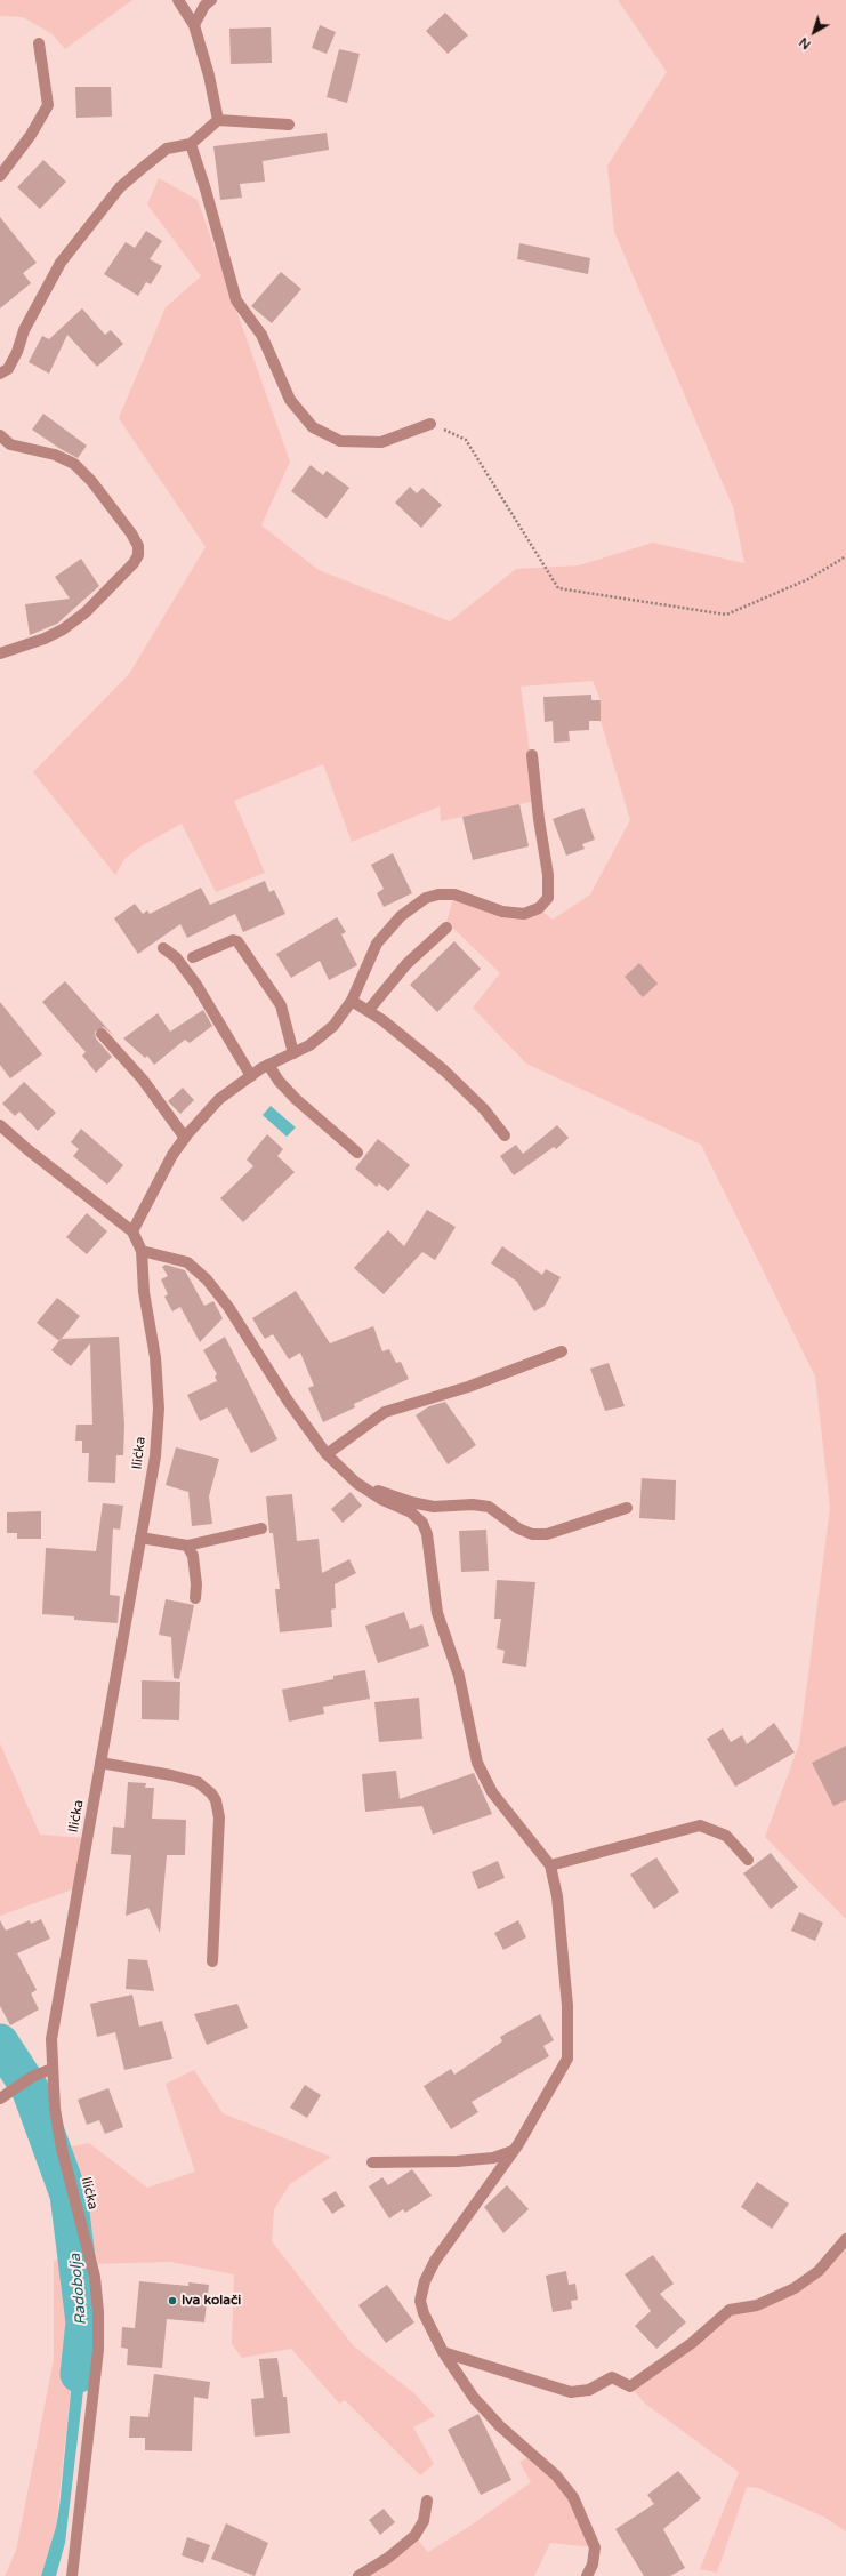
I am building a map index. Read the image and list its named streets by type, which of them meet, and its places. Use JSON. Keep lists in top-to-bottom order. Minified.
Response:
{"streets":{"street":["Ilićka"]},"water":["Radobolja"],"places":["Iva kolači"],"north":"bottom left"}
